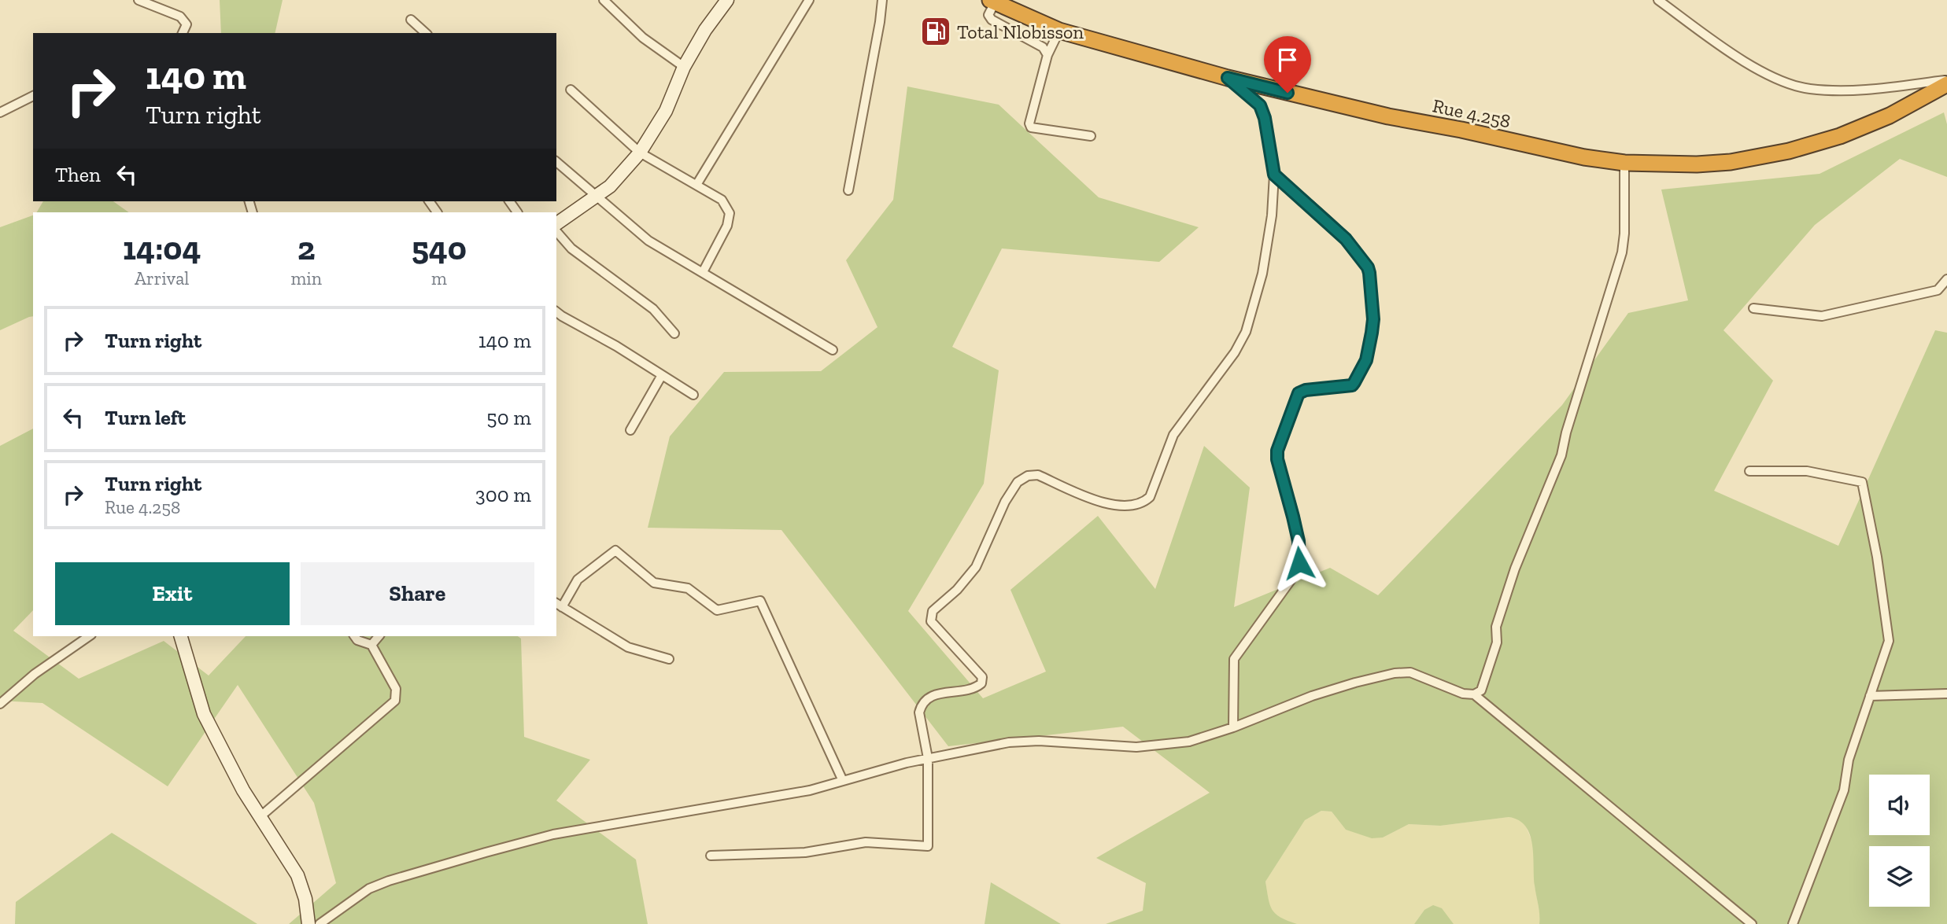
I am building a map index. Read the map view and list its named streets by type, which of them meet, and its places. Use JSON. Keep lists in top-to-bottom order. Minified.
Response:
{"streets":{"highway":["Rue 4.258"]},"places":{"fuel station":["Total Nlobisson"]},"page":{"turn":["140 m","Turn right"],"then":"Then","eta":["14:04","Arrival","2","min","540","m"],"list":[{"name":"Turn right","value":"140 m"},{"name":"Turn left","value":"50 m"},{"name":"Turn right","note":"Rue 4.258","value":"300 m"}],"buttons":["Exit","Share"]}}
